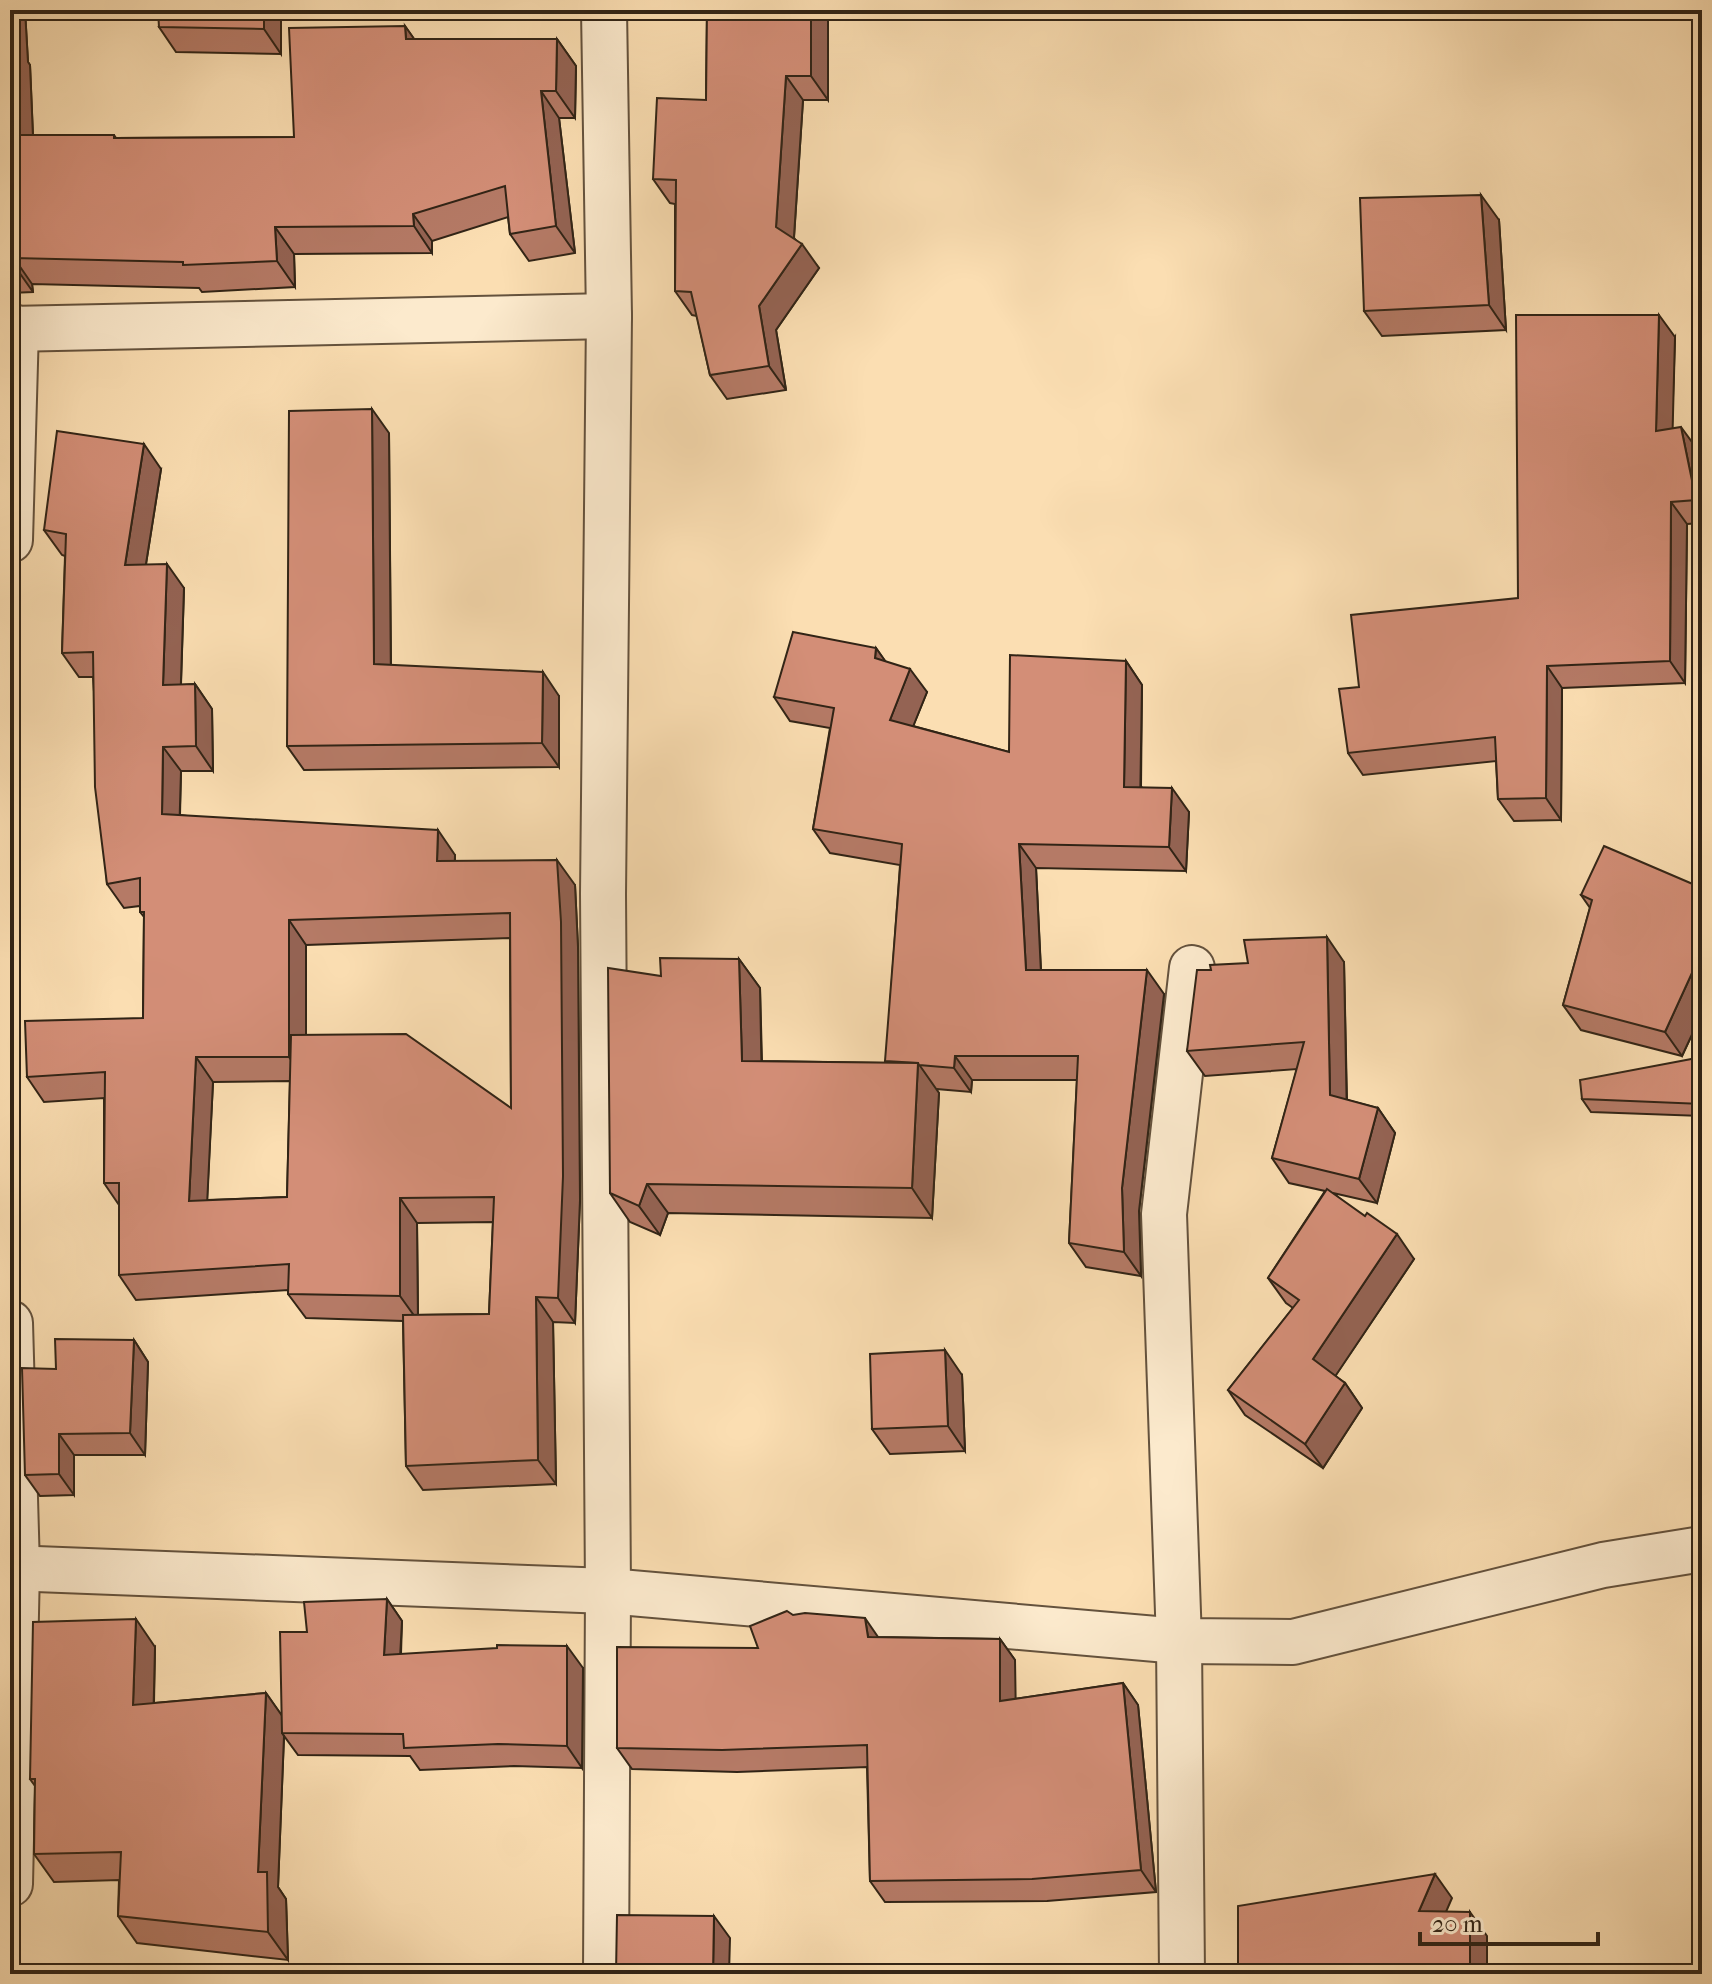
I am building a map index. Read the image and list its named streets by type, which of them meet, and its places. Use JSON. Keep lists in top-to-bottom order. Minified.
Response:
{"scale_bar":"20 m"}
